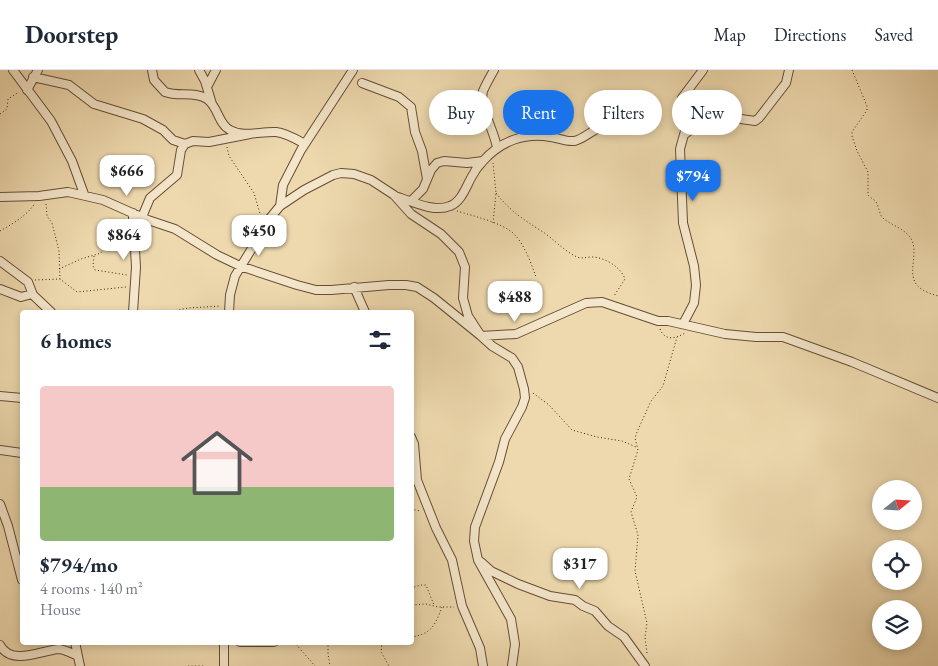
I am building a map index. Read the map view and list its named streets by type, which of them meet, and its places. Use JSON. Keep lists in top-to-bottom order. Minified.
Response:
{"north":"right","page":{"header":"Doorstep","nav":["Map","Directions","Saved"],"chip":["Buy","Rent","Filters","New"],"price":["$666","$794","$450","$864","$488","$317"],"heading":"6 homes","list":[{"name":"$794/mo","note":"4 rooms · 140 m² · House"}]}}
